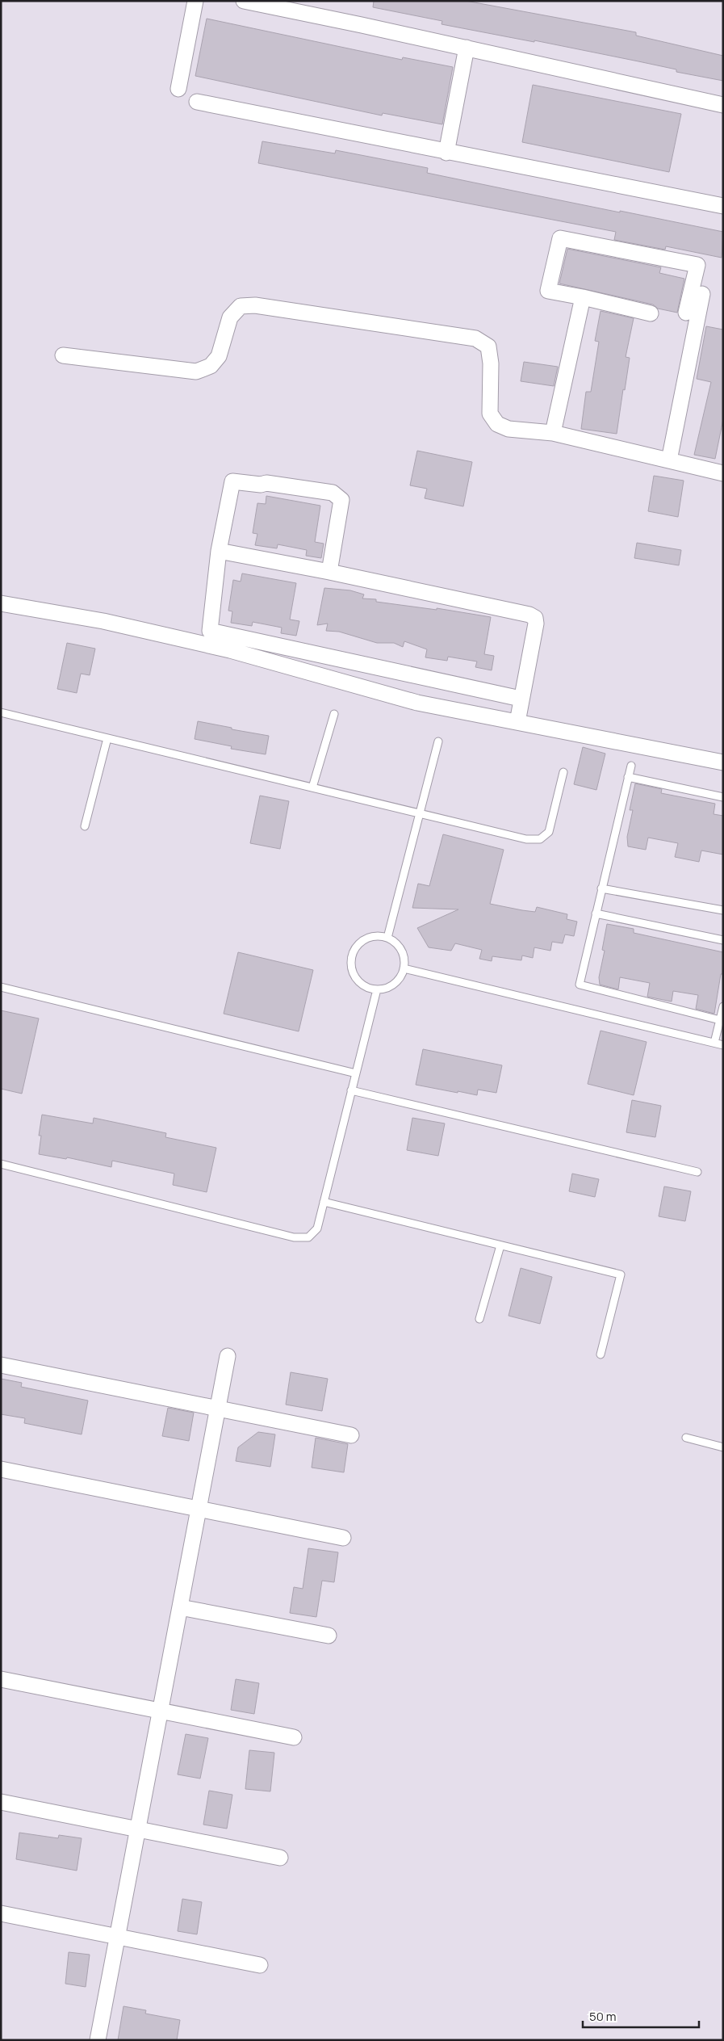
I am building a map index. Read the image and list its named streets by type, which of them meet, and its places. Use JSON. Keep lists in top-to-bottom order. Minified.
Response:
{"scale_bar":"50 m"}
